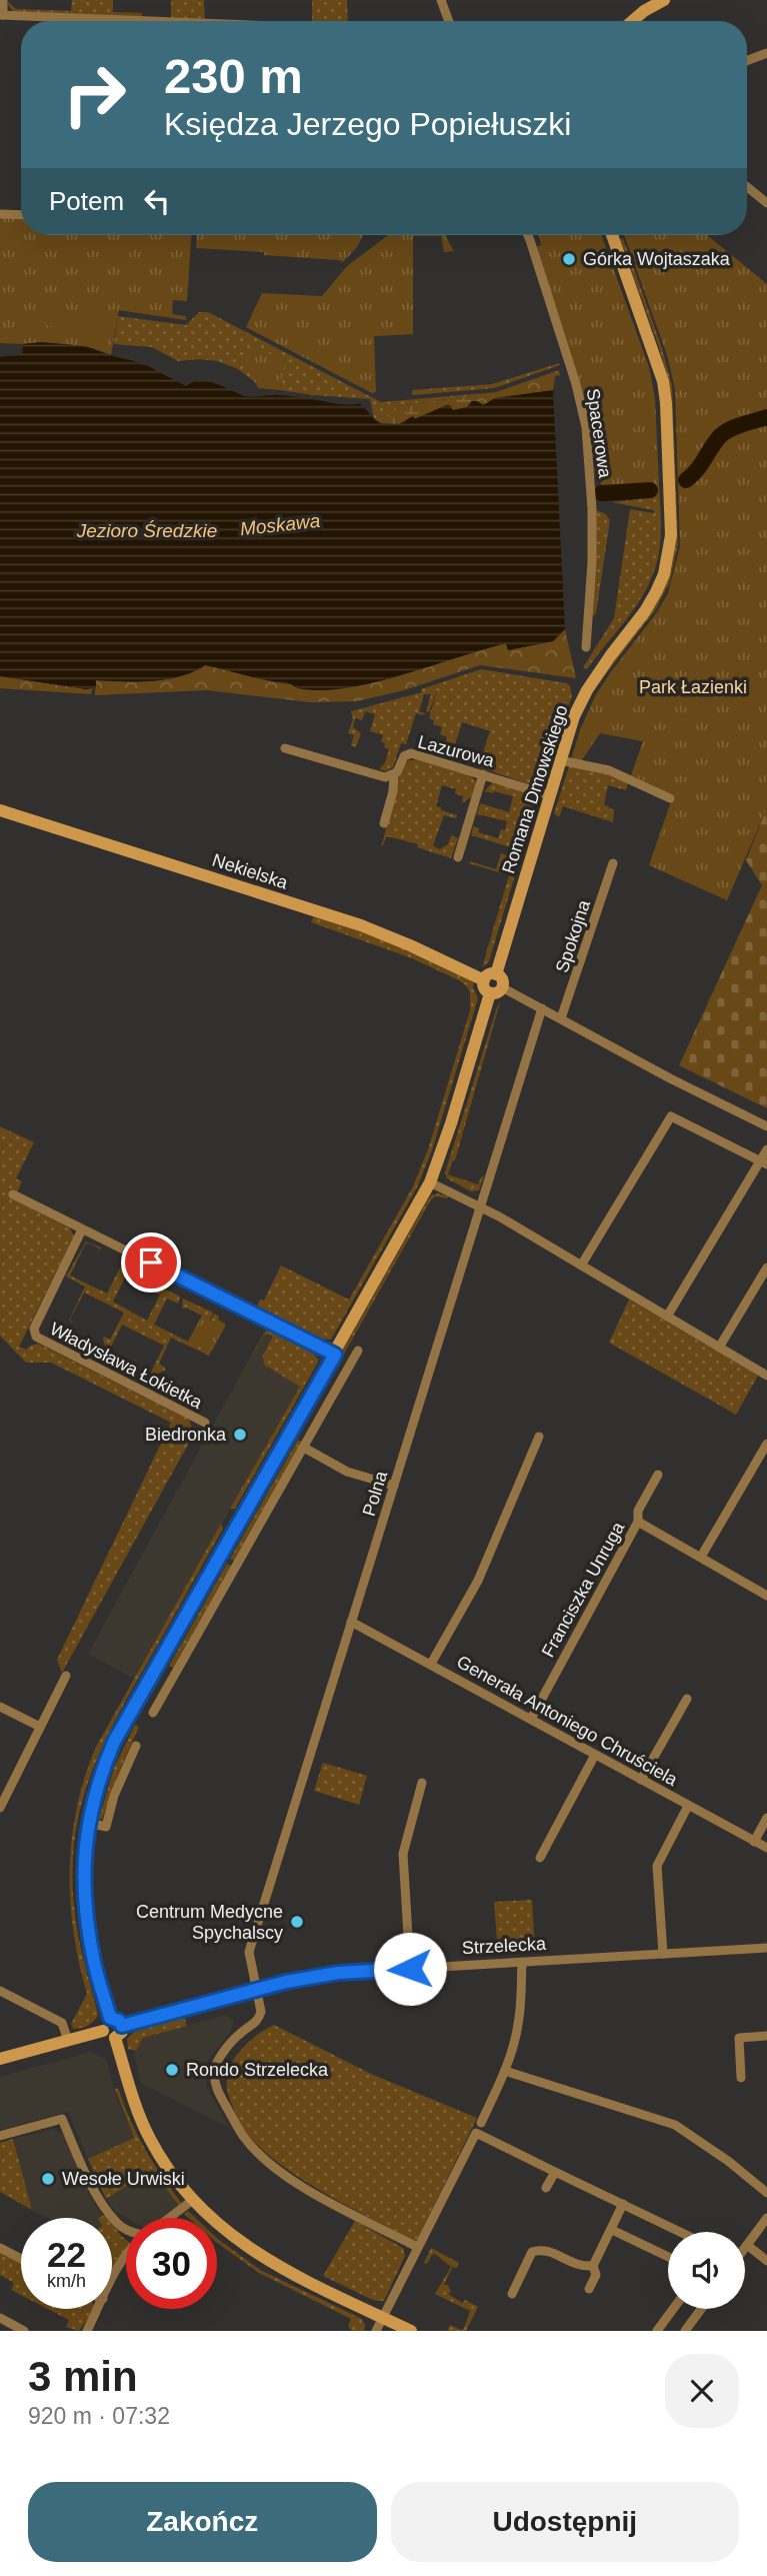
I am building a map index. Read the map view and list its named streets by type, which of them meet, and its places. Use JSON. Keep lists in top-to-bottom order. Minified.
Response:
{"streets":{"street":["Spacerowa","Lazurowa","Romana Dmowskiego","Nekielska","Spokojna","Władysława Łokietka","Polna","Franciszka Unruga","Generała Antoniego Chruściela","Strzelecka"]},"crossings":[["Lazurowa","Romana Dmowskiego"],["Romana Dmowskiego","Nekielska"],["Polna","Generała Antoniego Chruściela"],["Polna","Strzelecka"],["Franciszka Unruga","Generała Antoniego Chruściela"]],"water":["Moskawa","Jezioro Średzkie"],"parks":["Park Łazienki"],"places":["Górka Wojtaszaka","Biedronka","Centrum Medycne Spychalscy","Rondo Strzelecka","Wesołe Urwiski"],"page":{"turn":["230 m","Księdza Jerzego Popiełuszki"],"then":"Potem","speed":"22 km/h","limit":"30","heading":["3 min","920 m · 07:32"],"buttons":["Zakończ","Udostępnij"]}}
